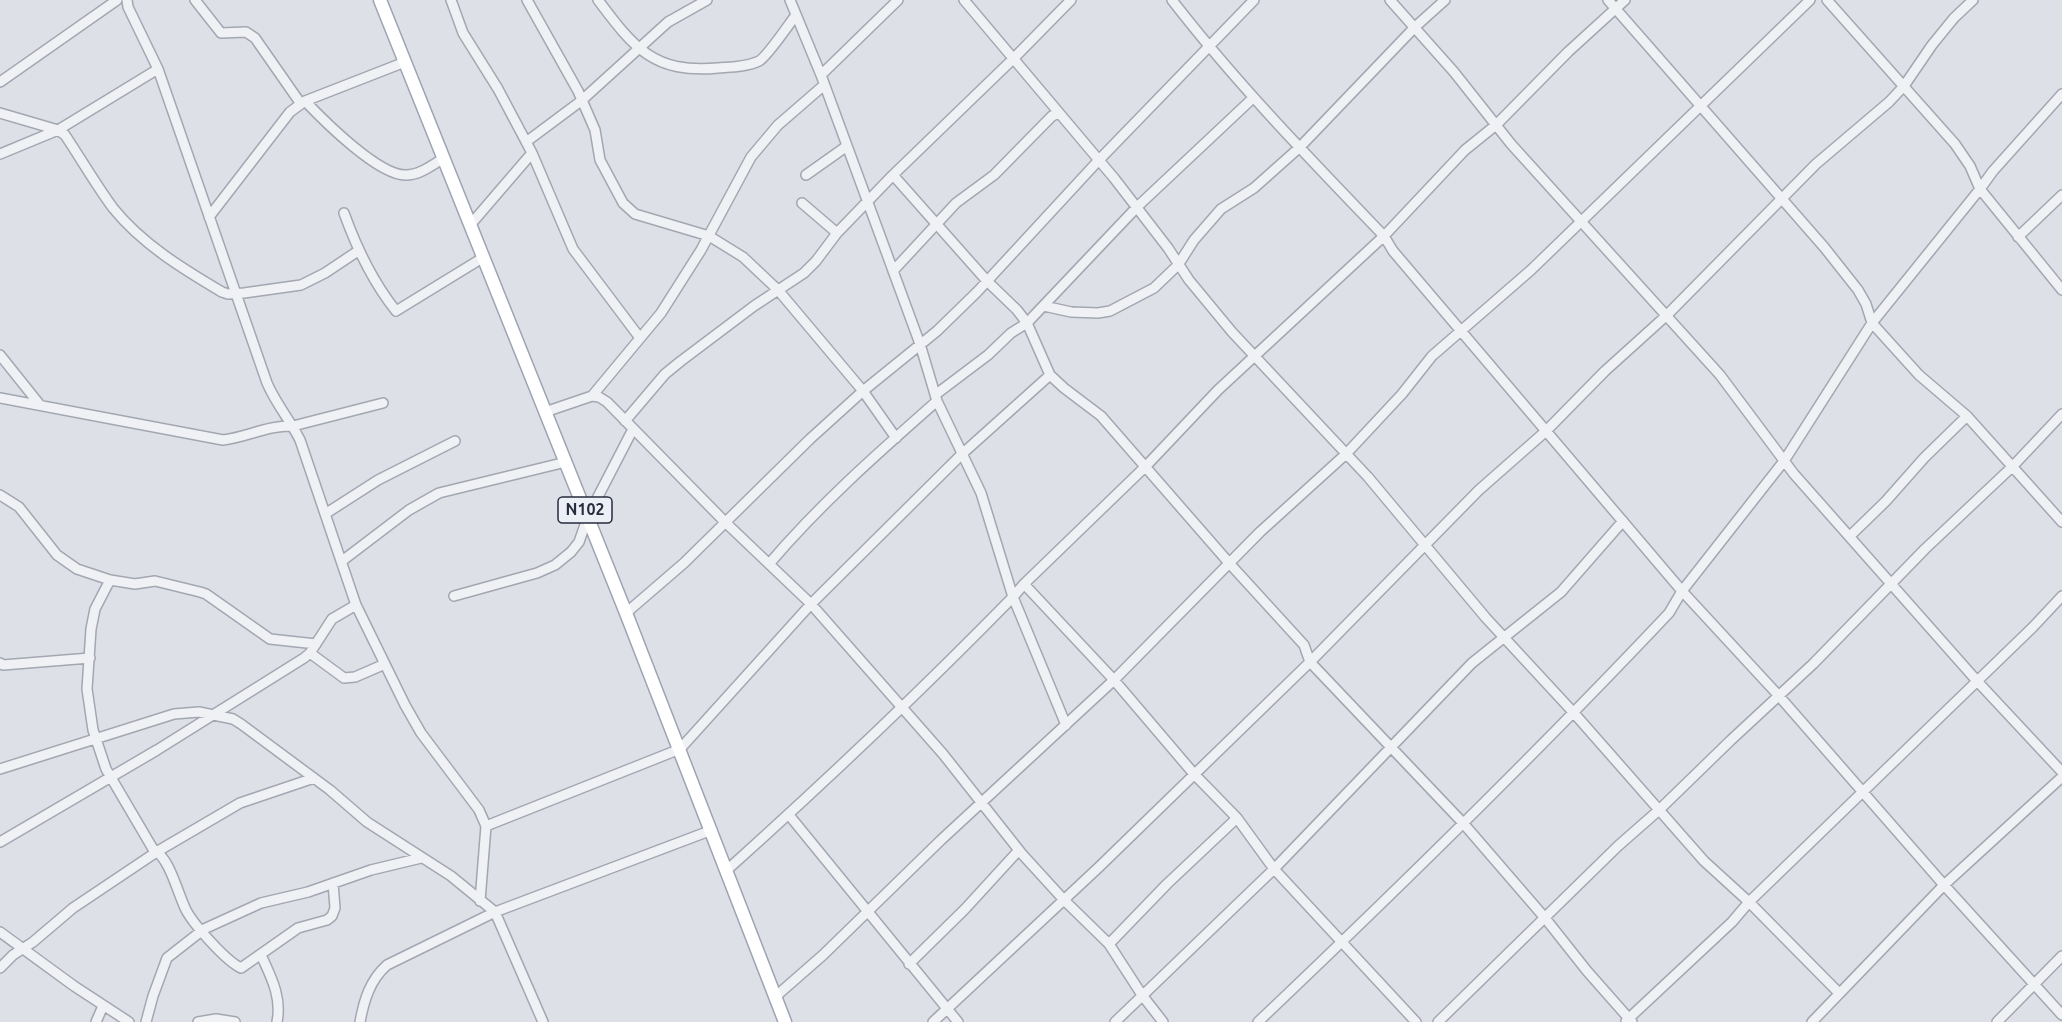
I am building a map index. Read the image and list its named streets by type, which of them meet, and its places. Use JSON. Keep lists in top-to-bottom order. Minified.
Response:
{"streets":{"main road":["N102"]}}
